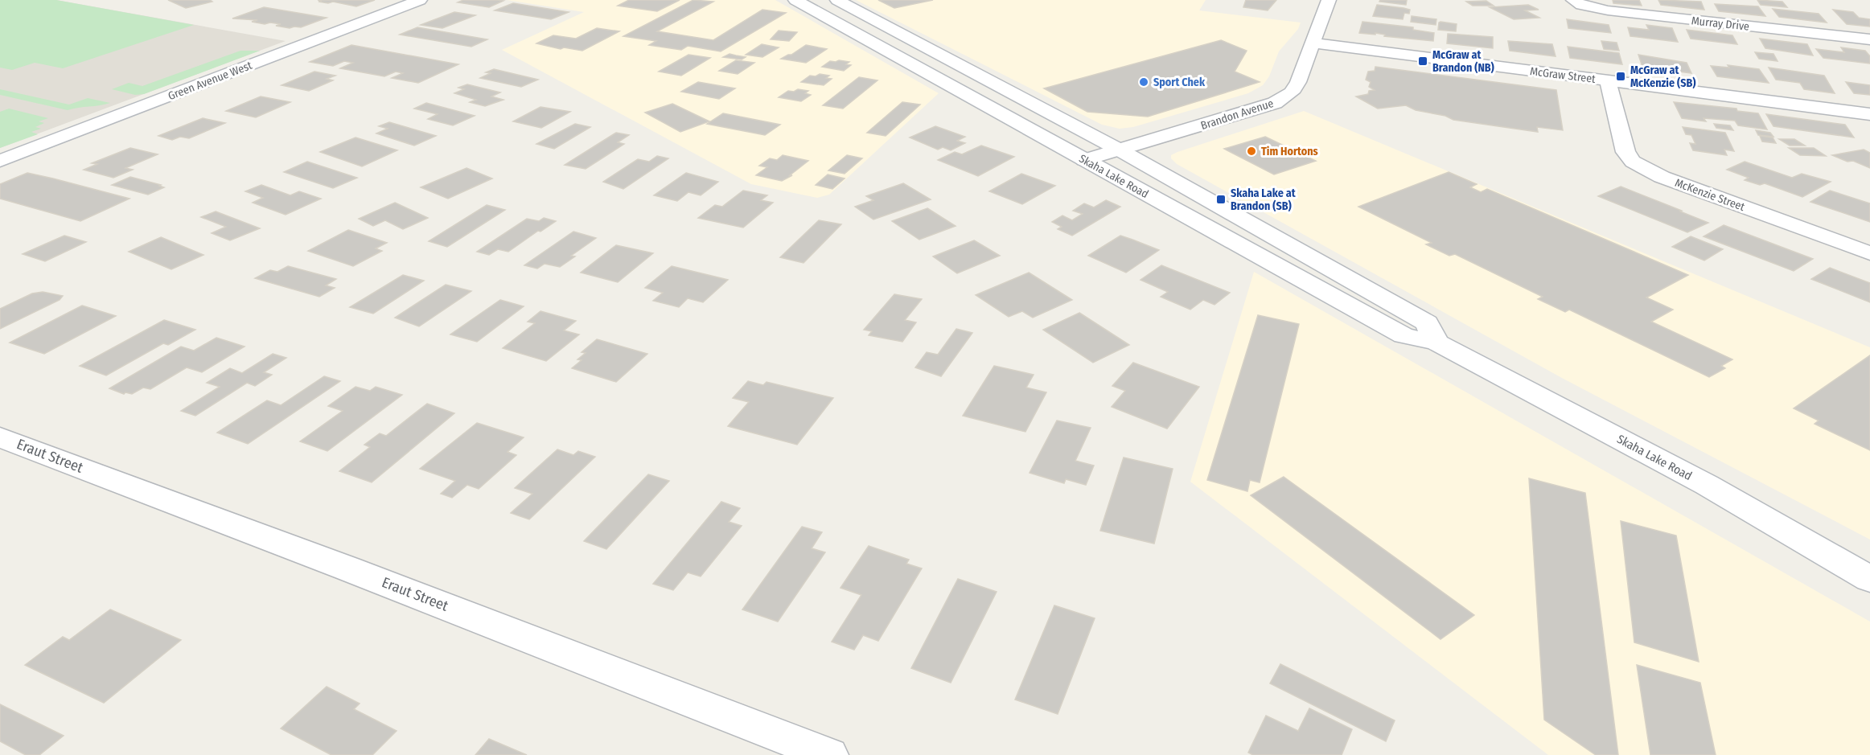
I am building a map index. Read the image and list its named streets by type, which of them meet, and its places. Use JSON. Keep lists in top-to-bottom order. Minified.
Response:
{"streets":{"street":["Murray Drive","McGraw Street","Green Avenue West","Brandon Avenue","Skaha Lake Road","McKenzie Street","Eraut Street"]},"crossings":[["McGraw Street","Brandon Avenue"],["McGraw Street","McKenzie Street"],["Brandon Avenue","Skaha Lake Road"]],"places":{"transit":["McGraw at Brandon (NB)","McGraw at McKenzie (SB)","Skaha Lake at Brandon (SB)"],"other":["Sport Chek","Tim Hortons"]}}
